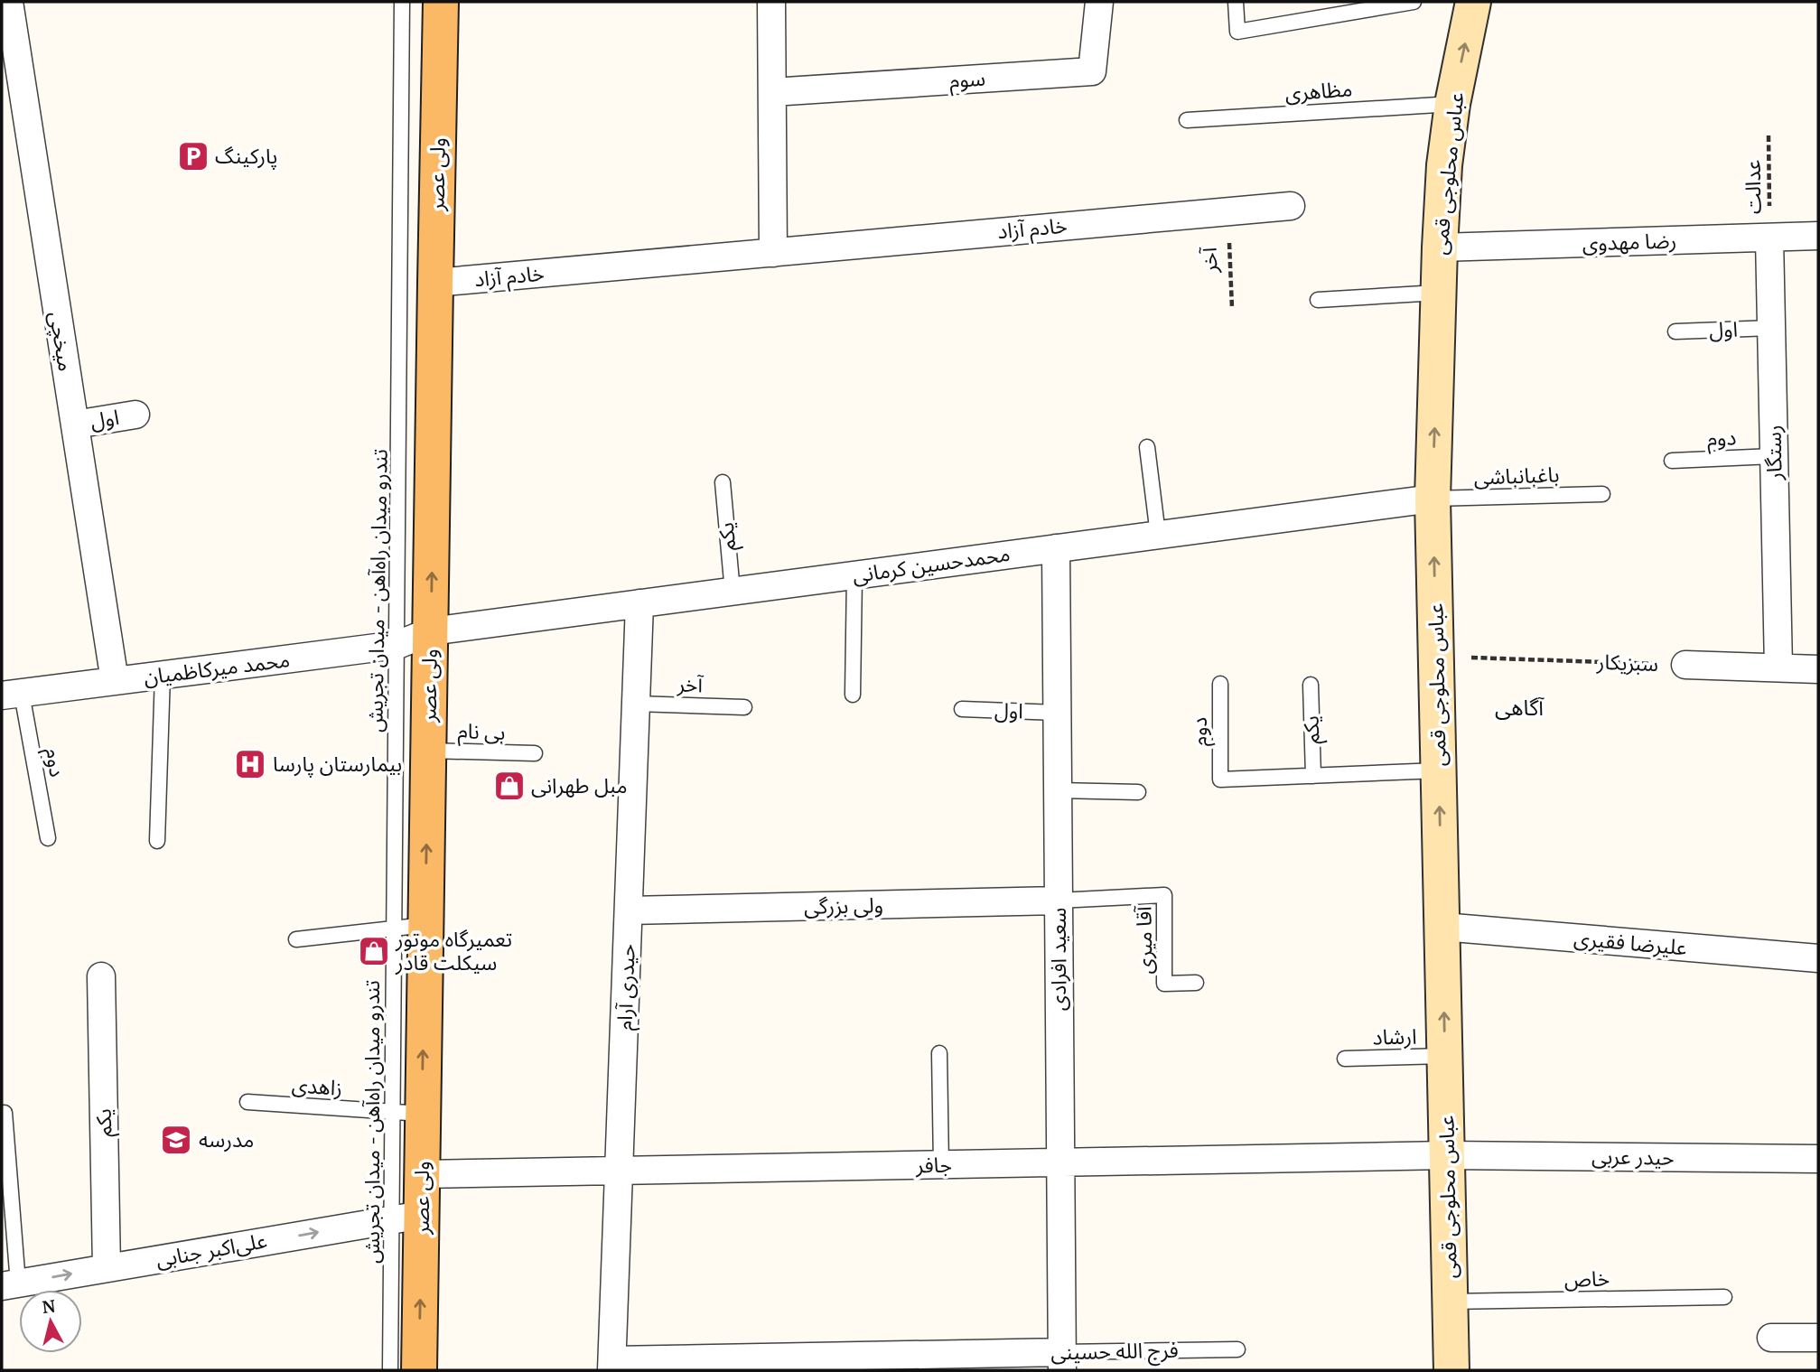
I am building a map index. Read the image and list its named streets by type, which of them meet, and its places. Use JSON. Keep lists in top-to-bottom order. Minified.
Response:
{"streets":{"main road":["ولی عصر"],"street":["سوم","عباس محلوجی قمی","خادم آزاد","رضا مهدوی","اول","میخچی","رستگار","یکم","محمدحسین کرمانی","سبزیکار","محمد میرکاظمیان","ولی بزرگی","علیرضا فقیری","سعید افرادی","حیدری آرام","حیدر عربی","جافر","علی‌اکبر جنابی","فرج الله حسینی"],"lane":["مظاهری","آخر","دوم","باغبانباشی","تندرو میدان راه‌آهن - میدان تجریش","بی نام","آقا میری","ارشاد","زاهدی","خاص"],"path":["عدالت"]},"crossings":[["مظاهری","عباس محلوجی قمی"],["عباس محلوجی قمی","رضا مهدوی"],["عباس محلوجی قمی","باغبانباشی"],["عباس محلوجی قمی","محمدحسین کرمانی"],["عباس محلوجی قمی","سبزیکار"],["عباس محلوجی قمی","علیرضا فقیری"],["عباس محلوجی قمی","ارشاد"],["عباس محلوجی قمی","حیدر عربی"],["عباس محلوجی قمی","جافر"],["عباس محلوجی قمی","خاص"],["ولی عصر","خادم آزاد"],["ولی عصر","محمدحسین کرمانی"],["ولی عصر","تندرو میدان راه‌آهن - میدان تجریش"],["ولی عصر","محمد میرکاظمیان"],["ولی عصر","بی نام"],["ولی عصر","زاهدی"],["ولی عصر","جافر"],["ولی عصر","علی‌اکبر جنابی"],["عدالت","رضا مهدوی"],["عدالت","رستگار"],["خادم آزاد","آخر"],["رضا مهدوی","رستگار"],["آخر","حیدری آرام"],["اول","میخچی"],["اول","رستگار"],["اول","سعید افرادی"],["میخچی","محمد میرکاظمیان"],["دوم","رستگار"],["دوم","یکم"],["دوم","محمد میرکاظمیان"],["رستگار","سبزیکار"],["باغبانباشی","محمدحسین کرمانی"],["یکم","محمدحسین کرمانی"],["یکم","علی‌اکبر جنابی"],["محمدحسین کرمانی","محمد میرکاظمیان"],["محمدحسین کرمانی","سعید افرادی"],["محمدحسین کرمانی","حیدری آرام"],["تندرو میدان راه‌آهن - میدان تجریش","محمد میرکاظمیان"],["تندرو میدان راه‌آهن - میدان تجریش","زاهدی"],["تندرو میدان راه‌آهن - میدان تجریش","علی‌اکبر جنابی"],["ولی بزرگی","آقا میری"],["ولی بزرگی","سعید افرادی"],["ولی بزرگی","حیدری آرام"],["آقا میری","سعید افرادی"],["سعید افرادی","جافر"],["سعید افرادی","فرج الله حسینی"],["حیدری آرام","جافر"],["حیدری آرام","فرج الله حسینی"],["حیدر عربی","جافر"]],"one_way":["عباس محلوجی قمی","ولی عصر","علی‌اکبر جنابی"],"districts":["آگاهی"],"places":{"parking":["پارکینگ"],"hospital":["بیمارستان پارسا"],"shop":["مبل طهرانی","تعمیرگاه موتور سیکلت قادر"],"school or university":["مدرسه"]},"north":"top"}
